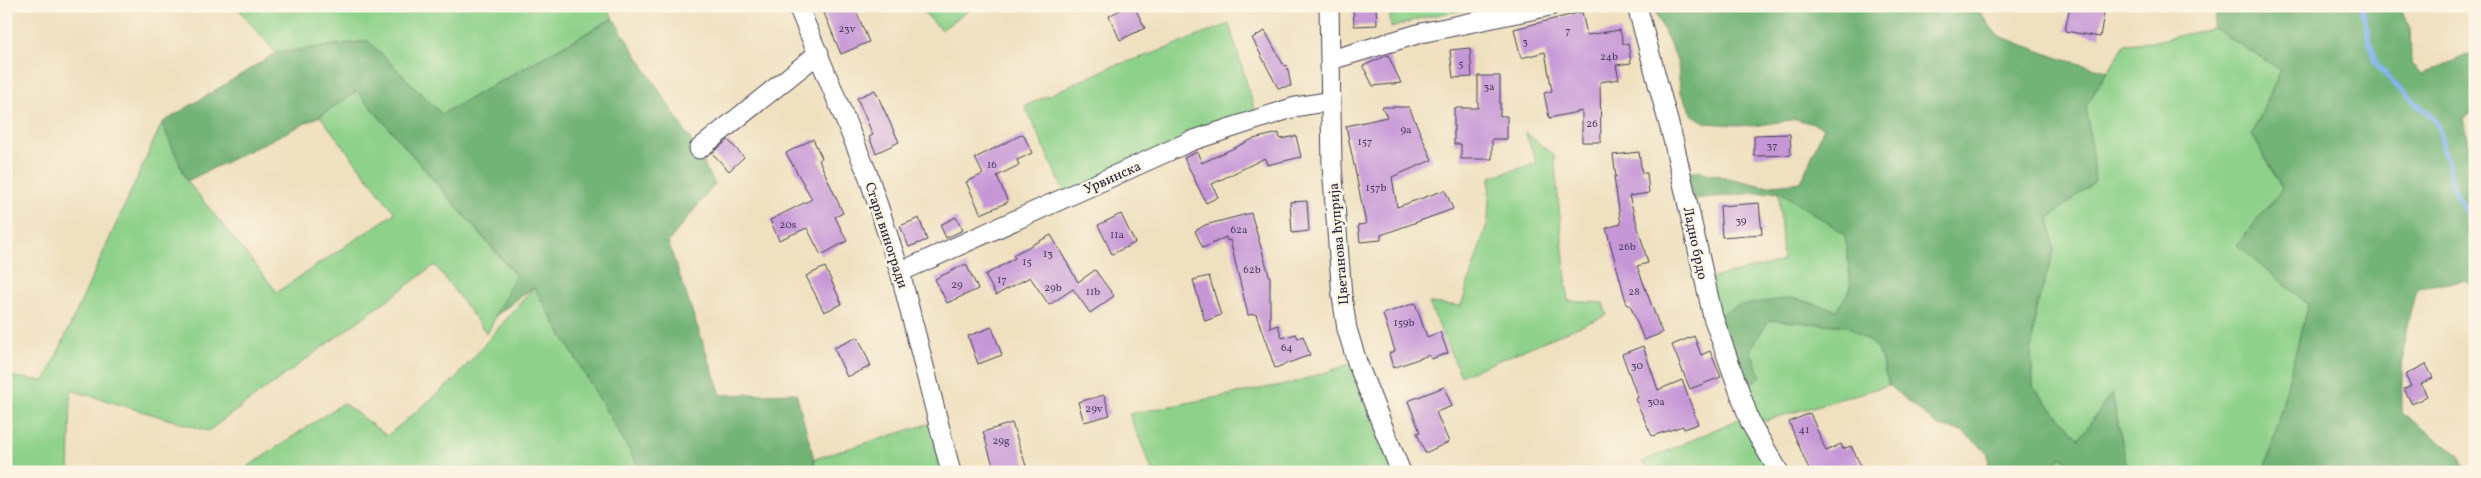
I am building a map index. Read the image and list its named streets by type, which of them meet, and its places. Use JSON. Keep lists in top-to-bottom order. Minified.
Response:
{"streets":{"street":["Урвинска","Стари виногради","Ладно брдо","Цветанова ћуприја"]},"crossings":[["Урвинска","Стари виногради"],["Урвинска","Цветанова ћуприја"]],"house_numbers":["23v","7","3","24b","5","3a","26","9a","157","37","16","157b","39","20s","62a","11a","26b","13","15","62b","17","29","29b","11b","28","159b","64","30","30a","29v","41","29g"]}
